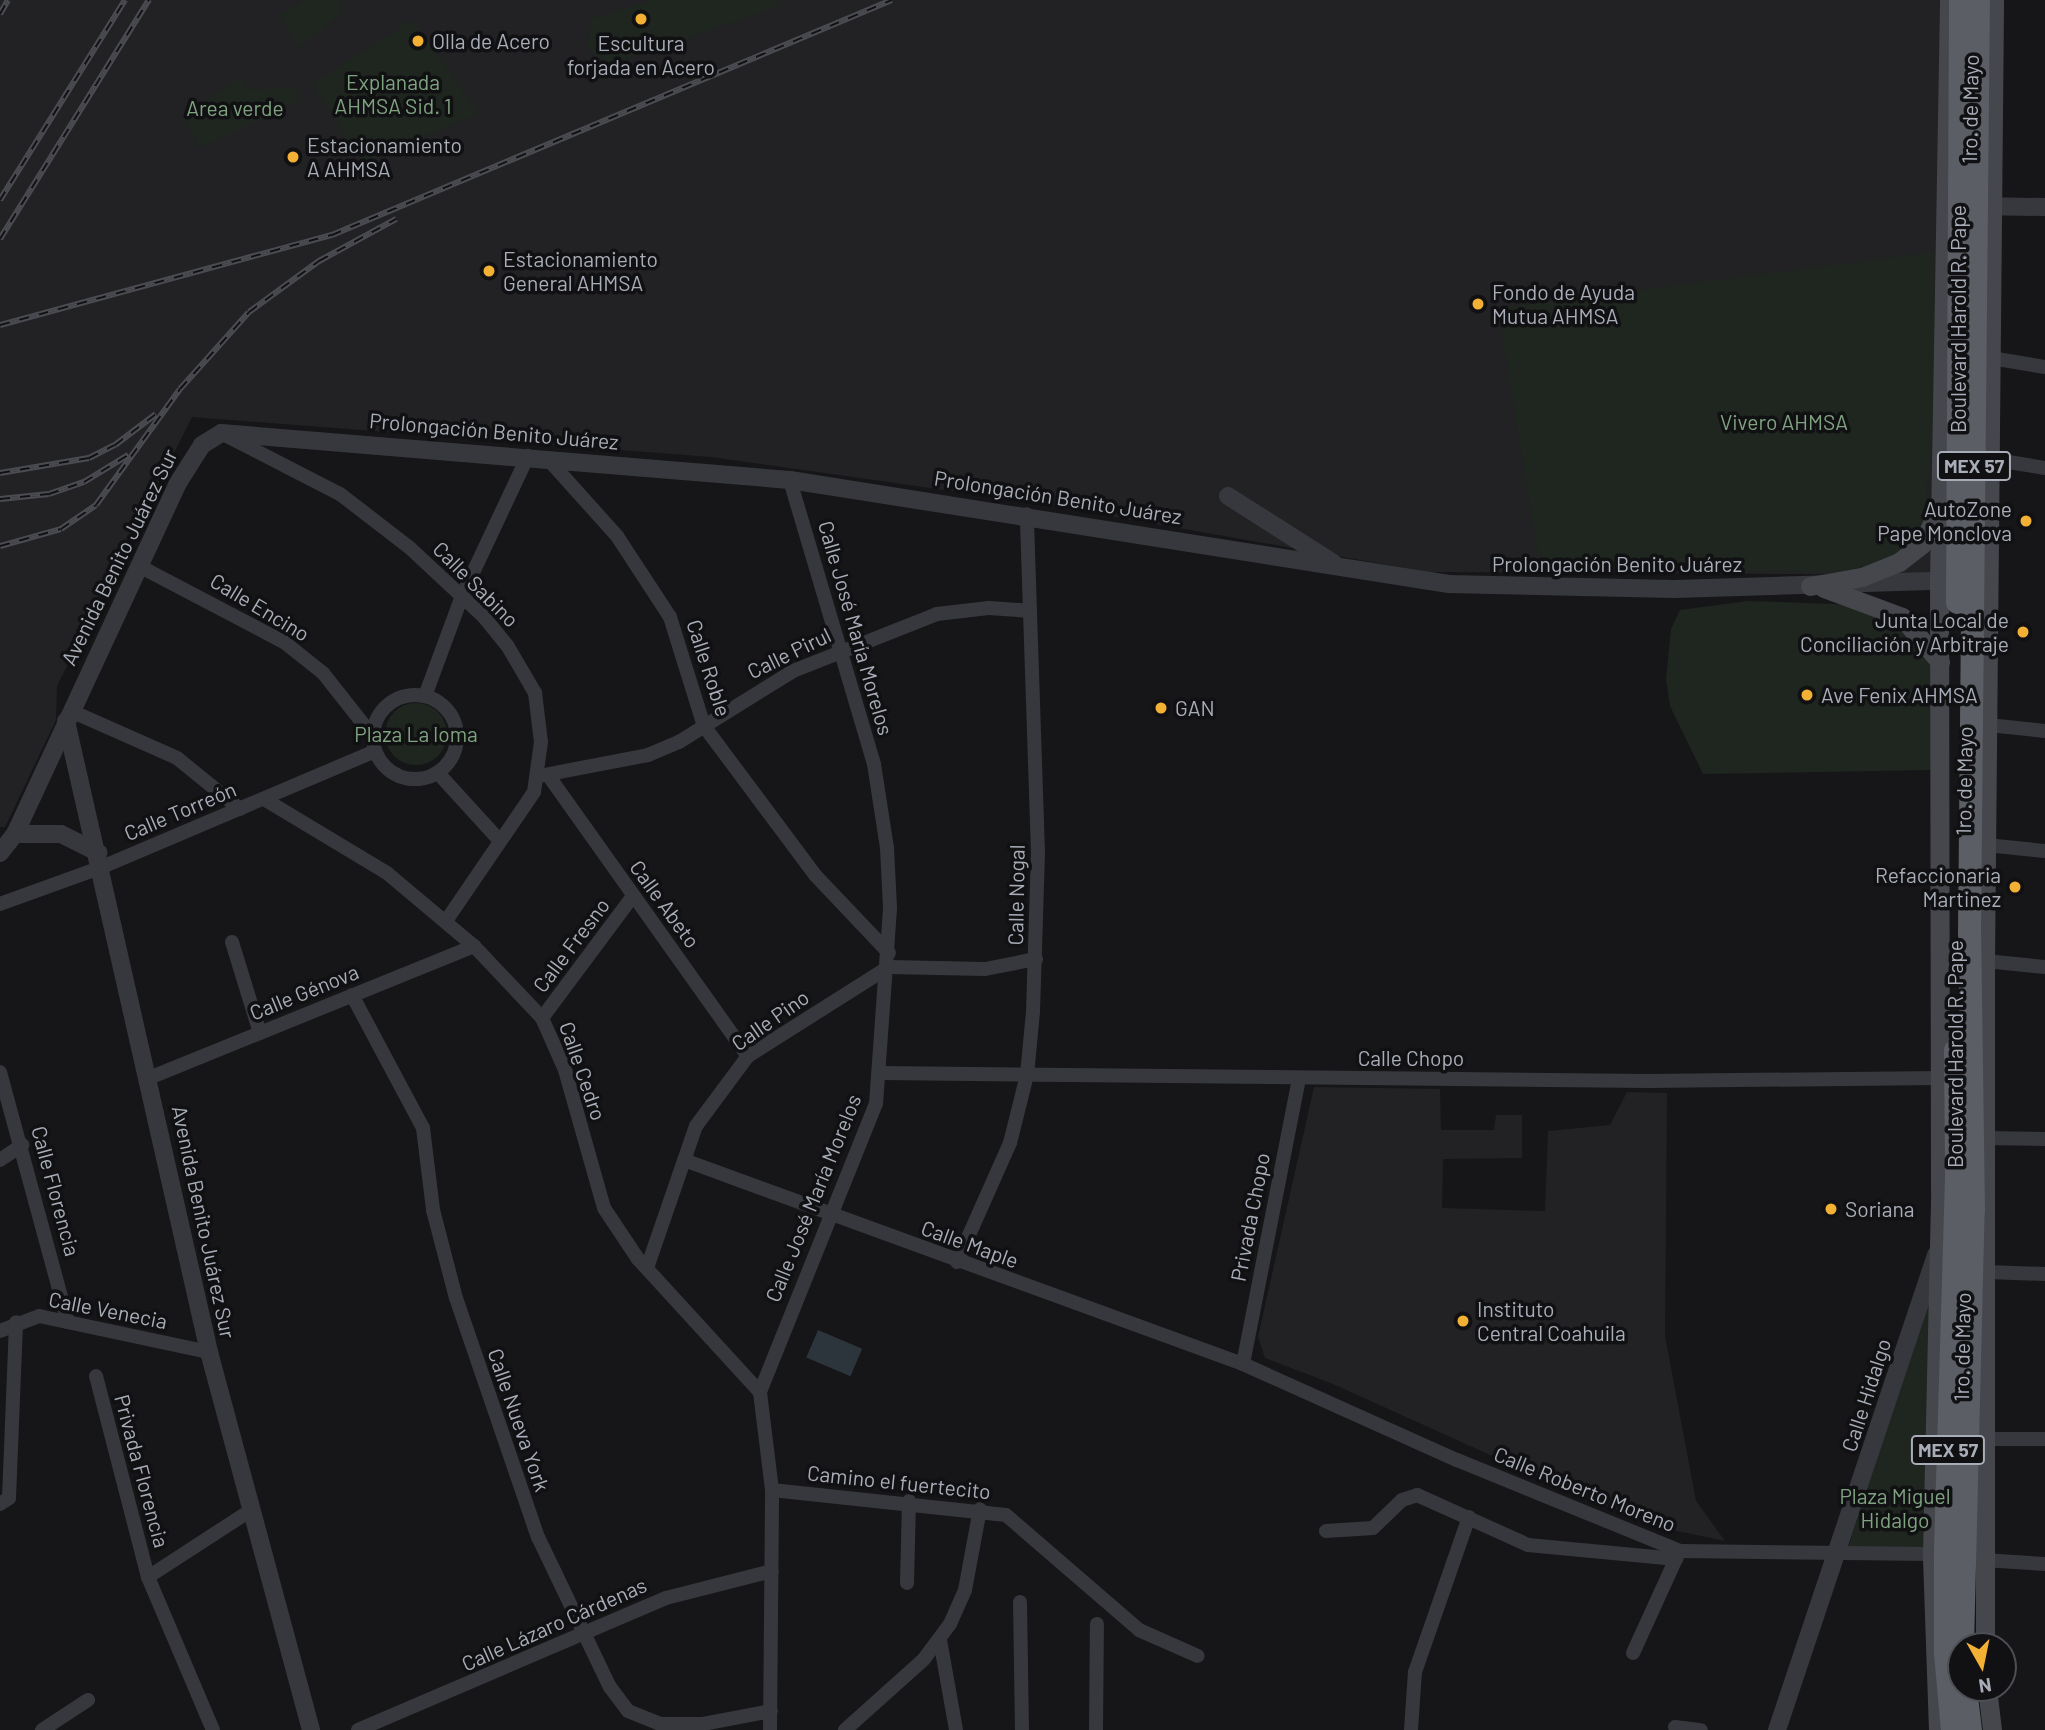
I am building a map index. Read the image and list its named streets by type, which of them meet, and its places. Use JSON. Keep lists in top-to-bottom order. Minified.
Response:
{"streets":{"highway":["Boulevard Harold R. Pape","MEX 57"],"main road":["1ro. de Mayo"],"street":["Prolongación Benito Juárez","Avenida Benito Juárez Sur","Calle Sabino","Calle Encino","Calle José María Morelos","Calle Pirul","Calle Roble","Calle Torreón","Calle Nogal","Calle Abeto","Calle Fresno","Calle Génova","Calle Pino","Calle Chopo","Calle Cedro","Calle Florencia","Privada Chopo","Calle Maple","Calle Venecia","Calle Hidalgo","Calle Nueva York","Privada Florencia","Camino el fuertecito","Calle Roberto Moreno","Calle Lázaro Cárdenas"]},"crossings":[["1ro. de Mayo","Prolongación Benito Juárez"],["Prolongación Benito Juárez","Avenida Benito Juárez Sur"],["Prolongación Benito Juárez","Calle Sabino"],["Prolongación Benito Juárez","Calle José María Morelos"],["Prolongación Benito Juárez","Calle Roble"],["Prolongación Benito Juárez","Calle Nogal"],["Avenida Benito Juárez Sur","Calle Sabino"],["Avenida Benito Juárez Sur","Calle Encino"],["Avenida Benito Juárez Sur","Calle Torreón"],["Avenida Benito Juárez Sur","Calle Génova"],["Avenida Benito Juárez Sur","Calle Venecia"],["Calle Sabino","Calle Pirul"],["Calle Sabino","Calle Abeto"],["Calle Sabino","Calle Cedro"],["Calle Encino","Calle Torreón"],["Calle José María Morelos","Calle Pirul"],["Calle José María Morelos","Calle Roble"],["Calle José María Morelos","Calle Pino"],["Calle José María Morelos","Calle Chopo"],["Calle José María Morelos","Calle Cedro"],["Calle José María Morelos","Calle Maple"],["Calle José María Morelos","Calle Nueva York"],["Calle José María Morelos","Camino el fuertecito"],["Calle José María Morelos","Calle Lázaro Cárdenas"],["Calle Pirul","Calle Roble"],["Calle Pirul","Calle Nogal"],["Calle Pirul","Calle Abeto"],["Calle Roble","Calle Pino"],["Calle Torreón","Calle Cedro"],["Calle Nogal","Calle Chopo"],["Calle Nogal","Calle Maple"],["Calle Abeto","Calle Fresno"],["Calle Abeto","Calle Pino"],["Calle Fresno","Calle Cedro"],["Calle Génova","Calle Cedro"],["Calle Génova","Calle Nueva York"],["Calle Pino","Calle Cedro"],["Calle Pino","Calle Maple"],["Calle Chopo","Privada Chopo"],["Calle Florencia","Calle Venecia"],["Privada Chopo","Calle Maple"],["Privada Chopo","Calle Roberto Moreno"],["Calle Maple","Calle Roberto Moreno"],["Calle Hidalgo","Calle Roberto Moreno"],["Calle Nueva York","Calle Lázaro Cárdenas"]],"parks":["Explanada AHMSA Sid. 1","Area verde","Vivero AHMSA","Plaza La loma","Plaza Miguel Hidalgo"],"places":["Escultura forjada en Acero","Olla de Acero","Estacionamiento A AHMSA","Estacionamiento General AHMSA","Fondo de Ayuda Mutua AHMSA","AutoZone Pape Monclova","Junta Local de Conciliación y Arbitraje","Ave Fenix AHMSA","GAN","Refaccionaria Martinez","Soriana","Instituto Central Coahuila"],"north":"bottom"}
